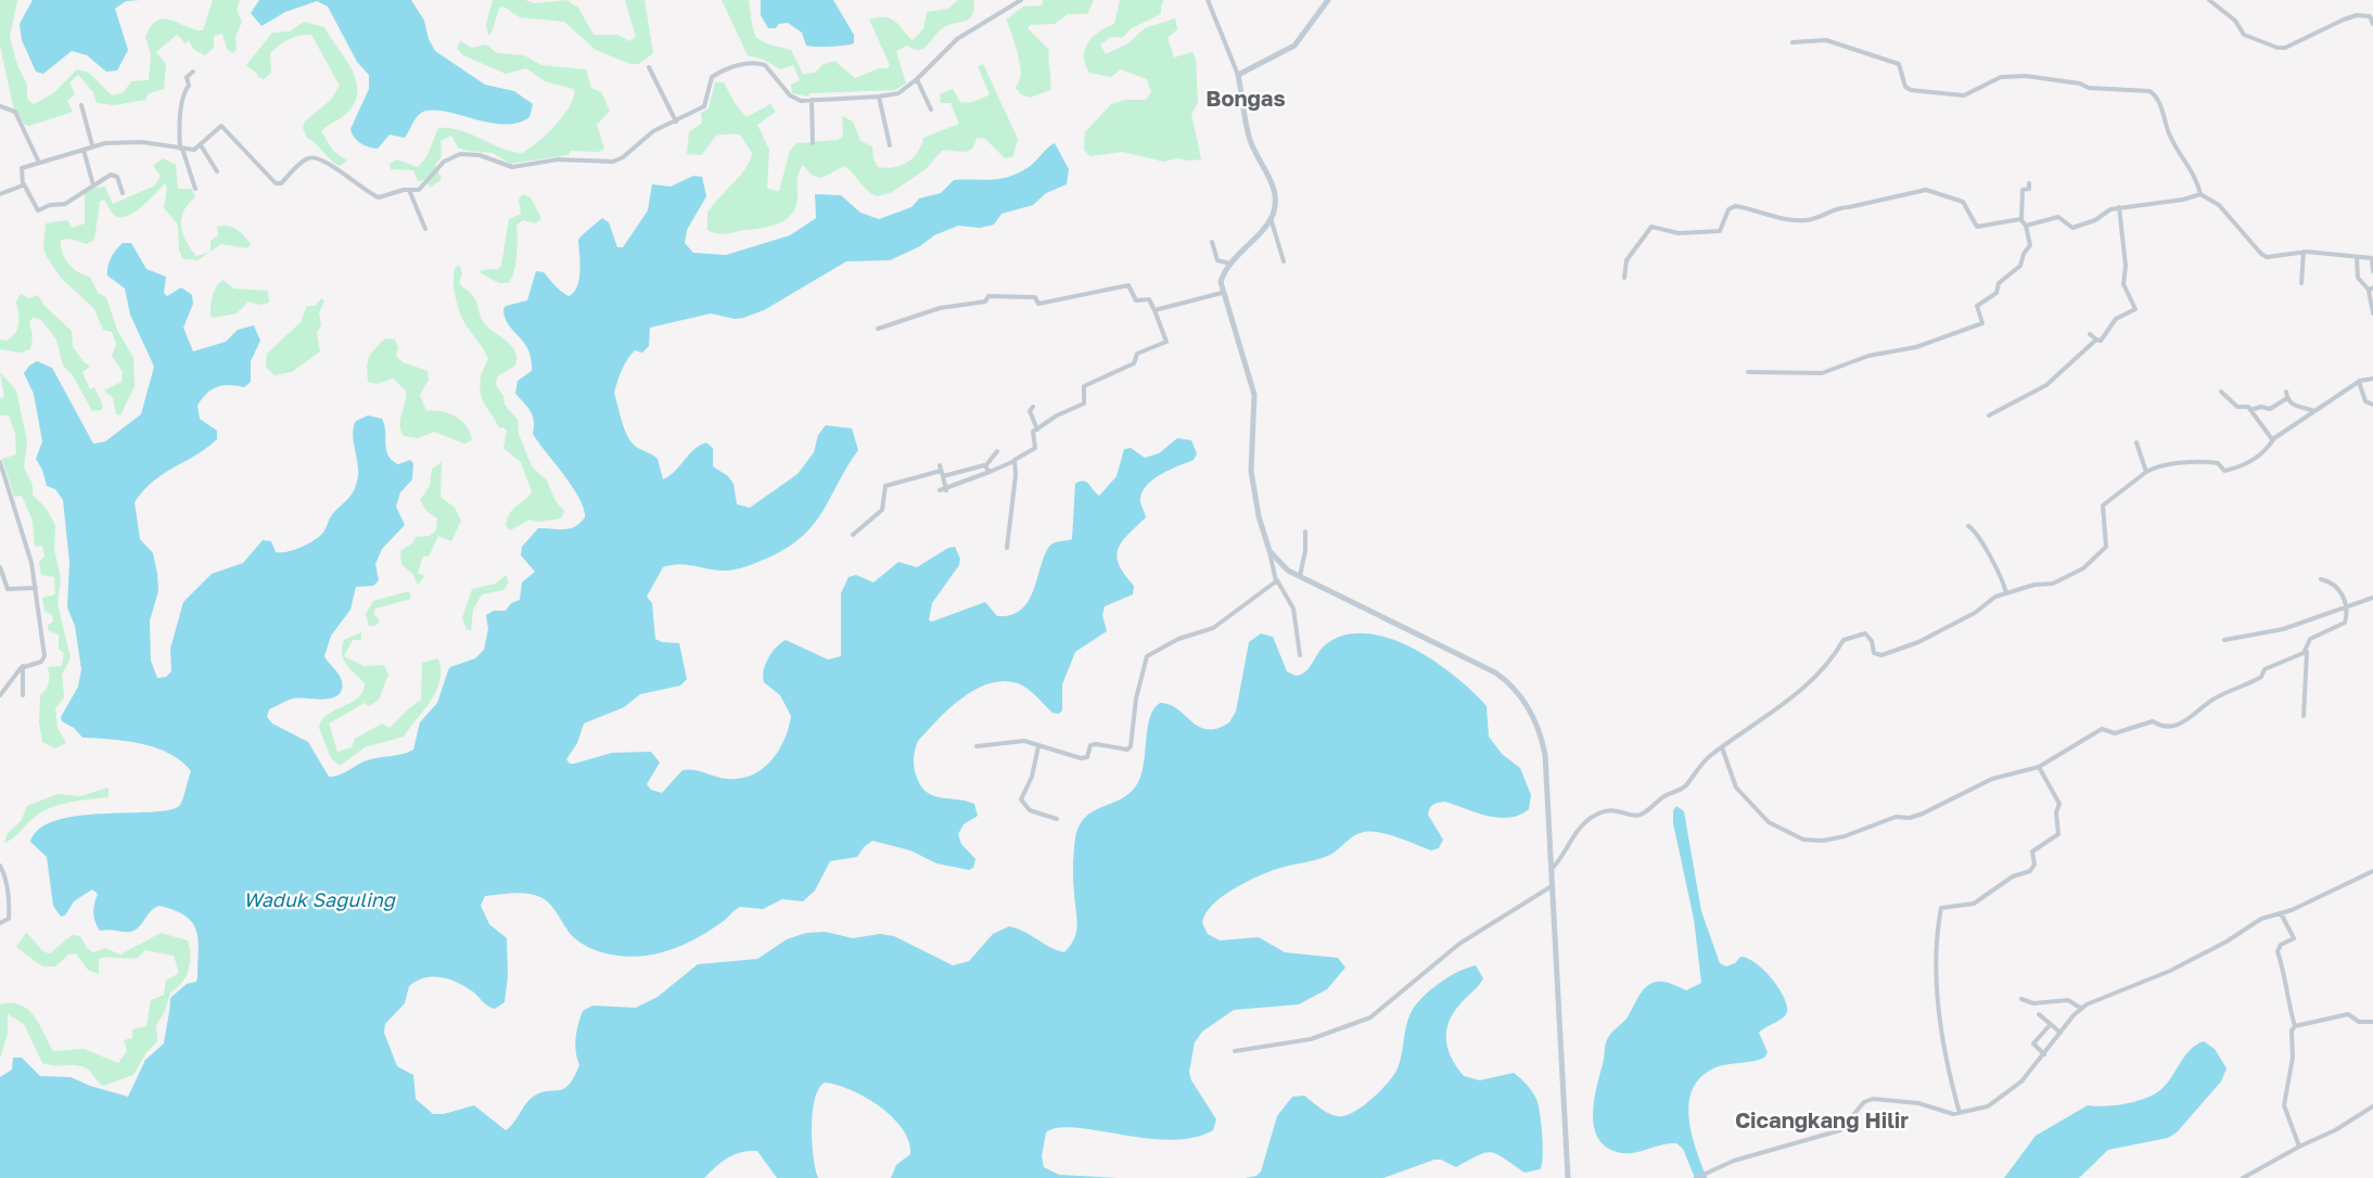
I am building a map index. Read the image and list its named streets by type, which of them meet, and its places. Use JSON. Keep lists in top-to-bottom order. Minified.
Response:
{"districts":["Bongas","Cicangkang Hilir"],"water":["Waduk Saguling"]}
